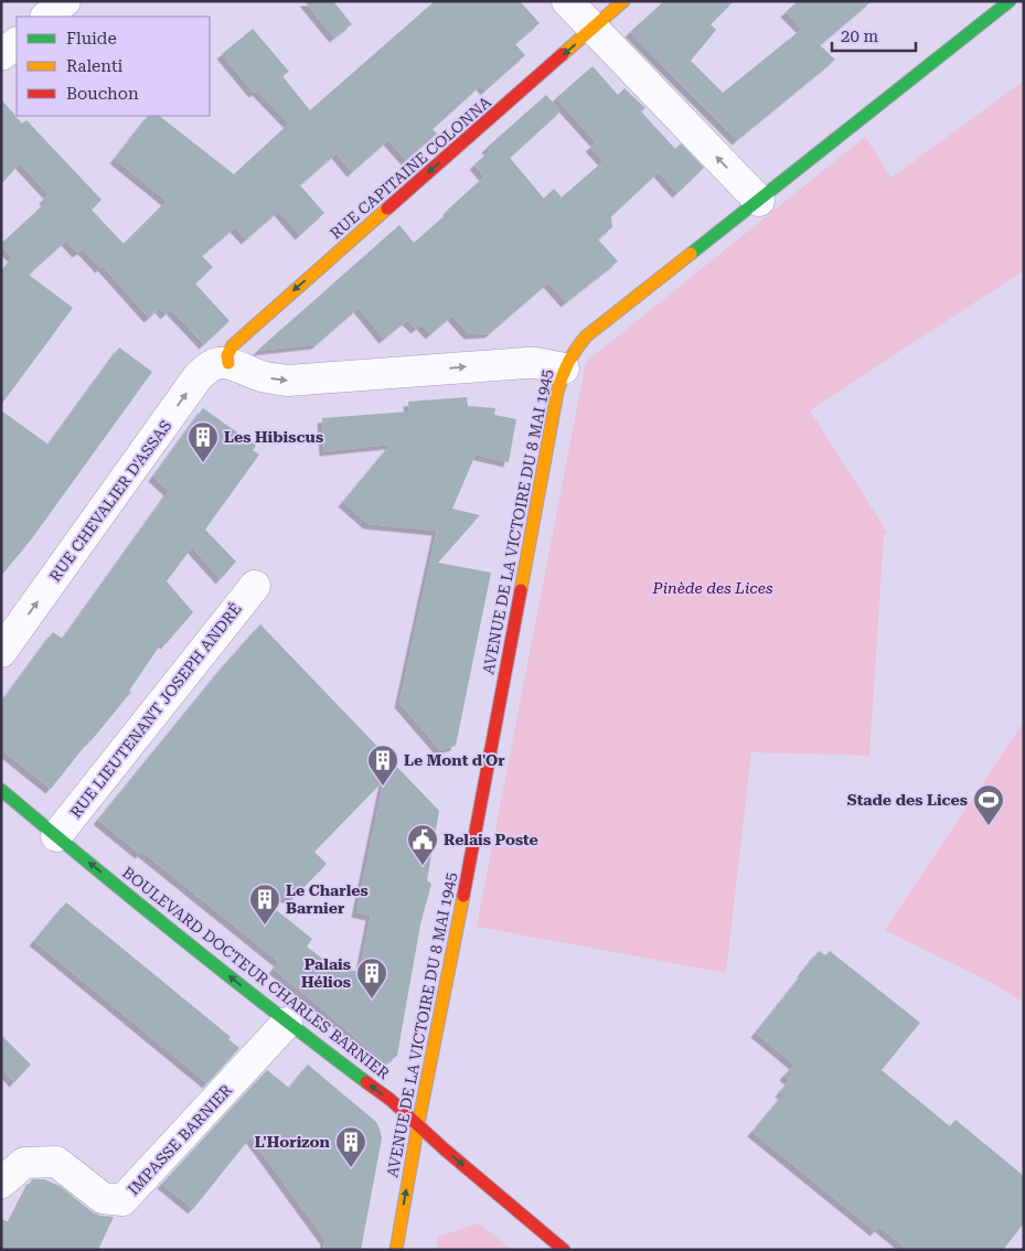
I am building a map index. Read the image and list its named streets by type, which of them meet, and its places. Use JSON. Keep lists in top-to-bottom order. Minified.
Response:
{"streets":{"street":["RUE CAPITAINE COLONNA","RUE CHEVALIER D'ASSAS","AVENUE DE LA VICTOIRE DU 8 MAI 1945","RUE LIEUTENANT JOSEPH ANDRÉ","BOULEVARD DOCTEUR CHARLES BARNIER","IMPASSE BARNIER"]},"crossings":[["RUE CAPITAINE COLONNA","RUE CHEVALIER D'ASSAS"],["AVENUE DE LA VICTOIRE DU 8 MAI 1945","BOULEVARD DOCTEUR CHARLES BARNIER"],["RUE LIEUTENANT JOSEPH ANDRÉ","BOULEVARD DOCTEUR CHARLES BARNIER"],["BOULEVARD DOCTEUR CHARLES BARNIER","IMPASSE BARNIER"]],"one_way":["RUE CAPITAINE COLONNA","RUE CHEVALIER D'ASSAS"],"parks":["Pinède des Lices"],"places":{"building":["Les Hibiscus","Le Mont d'Or","Le Charles Barnier","Palais Hélios","L'Horizon"],"sports":["Stade des Lices"],"public building":["Relais Poste"]},"legend":["Fluide","Ralenti","Bouchon"],"scale_bar":"20 m"}
